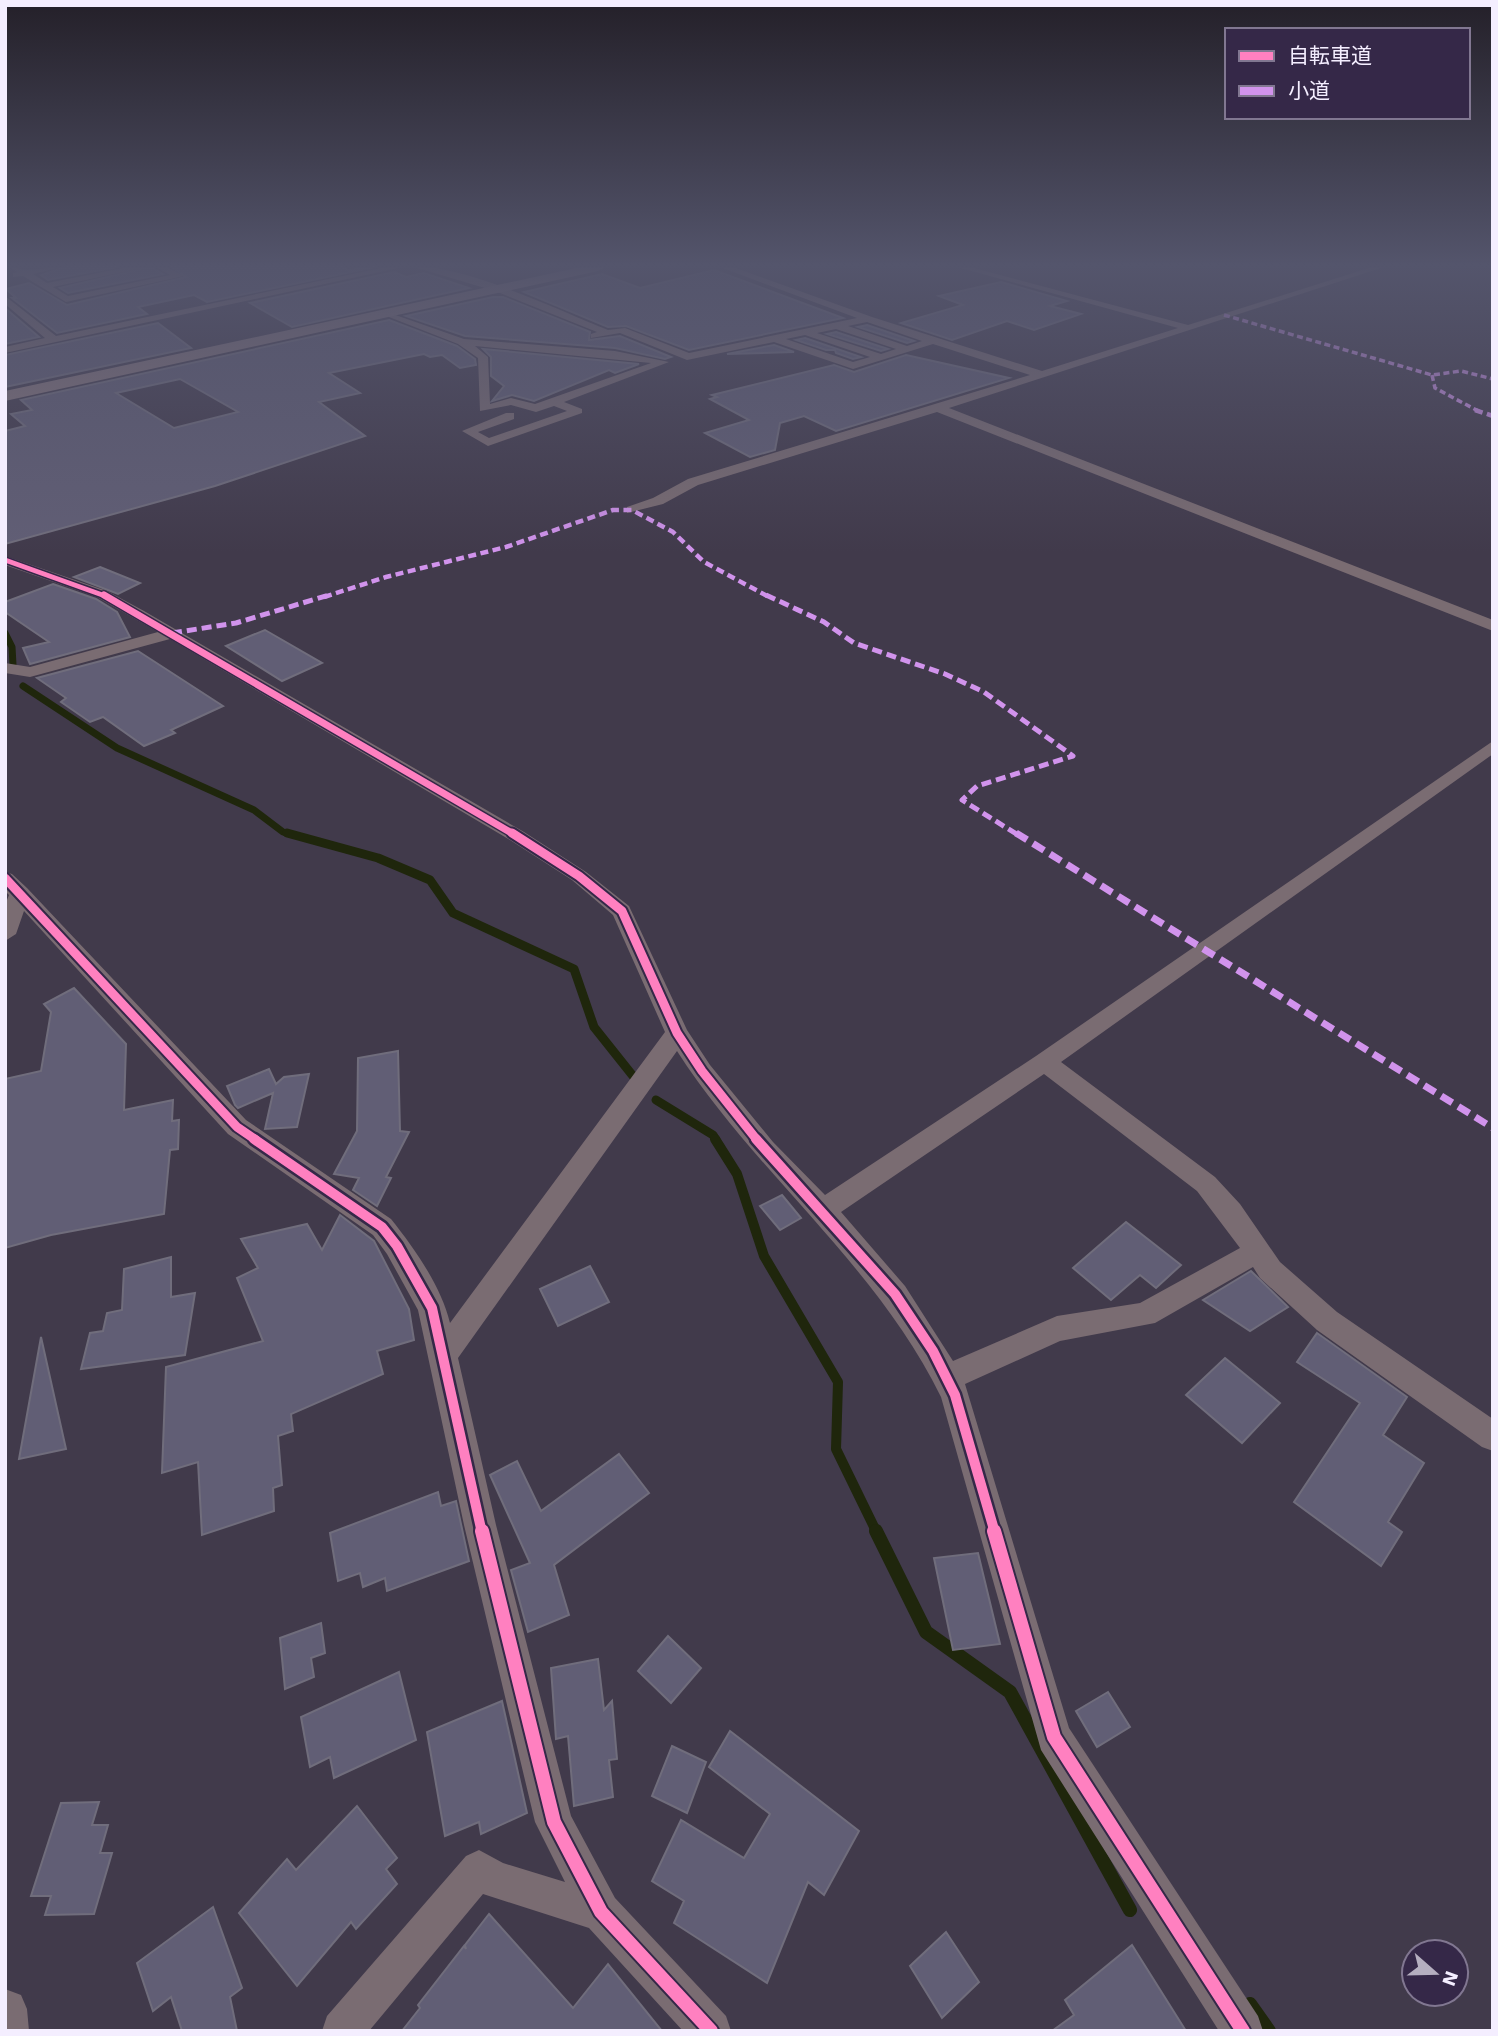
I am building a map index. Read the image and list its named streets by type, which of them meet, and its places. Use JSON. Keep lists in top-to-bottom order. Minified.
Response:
{"legend":["自転車道","小道"],"north":"right"}
